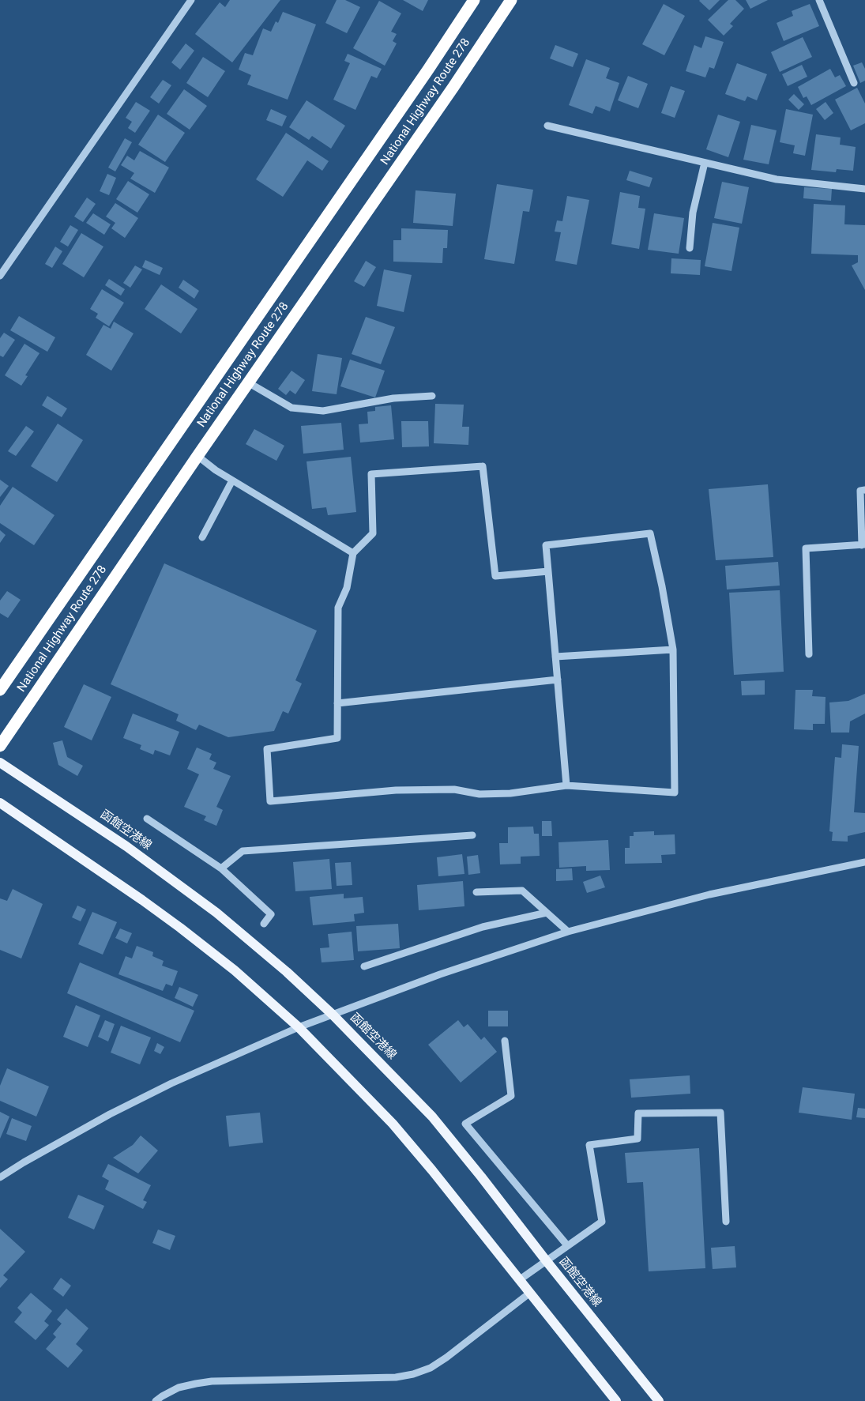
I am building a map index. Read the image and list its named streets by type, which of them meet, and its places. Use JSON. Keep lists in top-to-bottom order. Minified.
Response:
{"streets":{"highway":["National Highway Route 278"],"main road":["函館空港線"]}}
